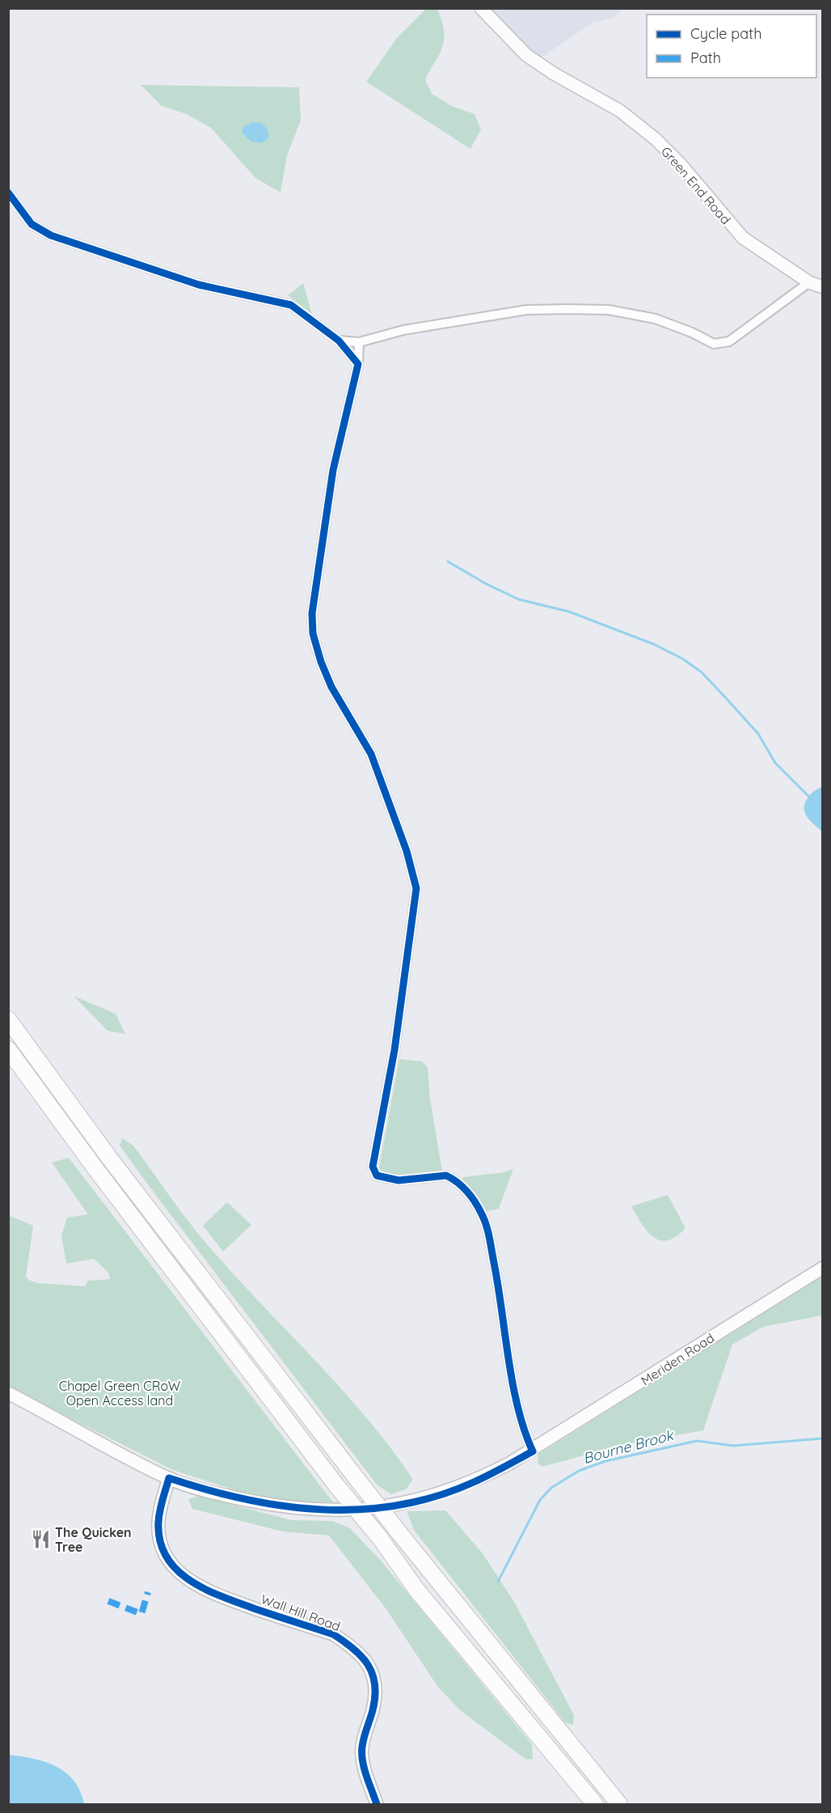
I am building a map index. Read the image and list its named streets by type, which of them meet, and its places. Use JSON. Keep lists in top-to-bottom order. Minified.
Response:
{"streets":{"street":["Green End Road","Meriden Road","Wall Hill Road"]},"crossings":[["Meriden Road","Wall Hill Road"]],"water":["Bourne Brook"],"parks":["Chapel Green CRoW Open Access land"],"places":{"restaurant":["The Quicken Tree"]},"legend":["Cycle path","Path"]}
